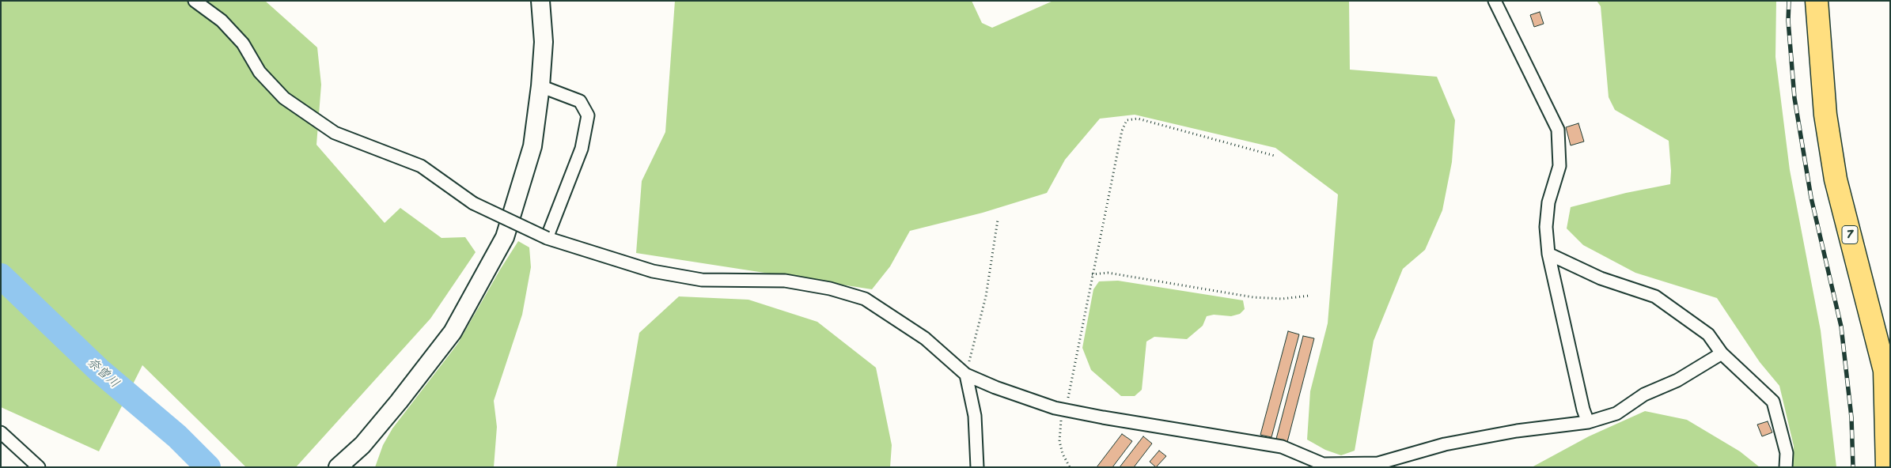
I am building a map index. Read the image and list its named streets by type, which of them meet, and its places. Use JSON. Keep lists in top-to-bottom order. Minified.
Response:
{"streets":{"highway":["7"]},"water":["奈曽川"]}
